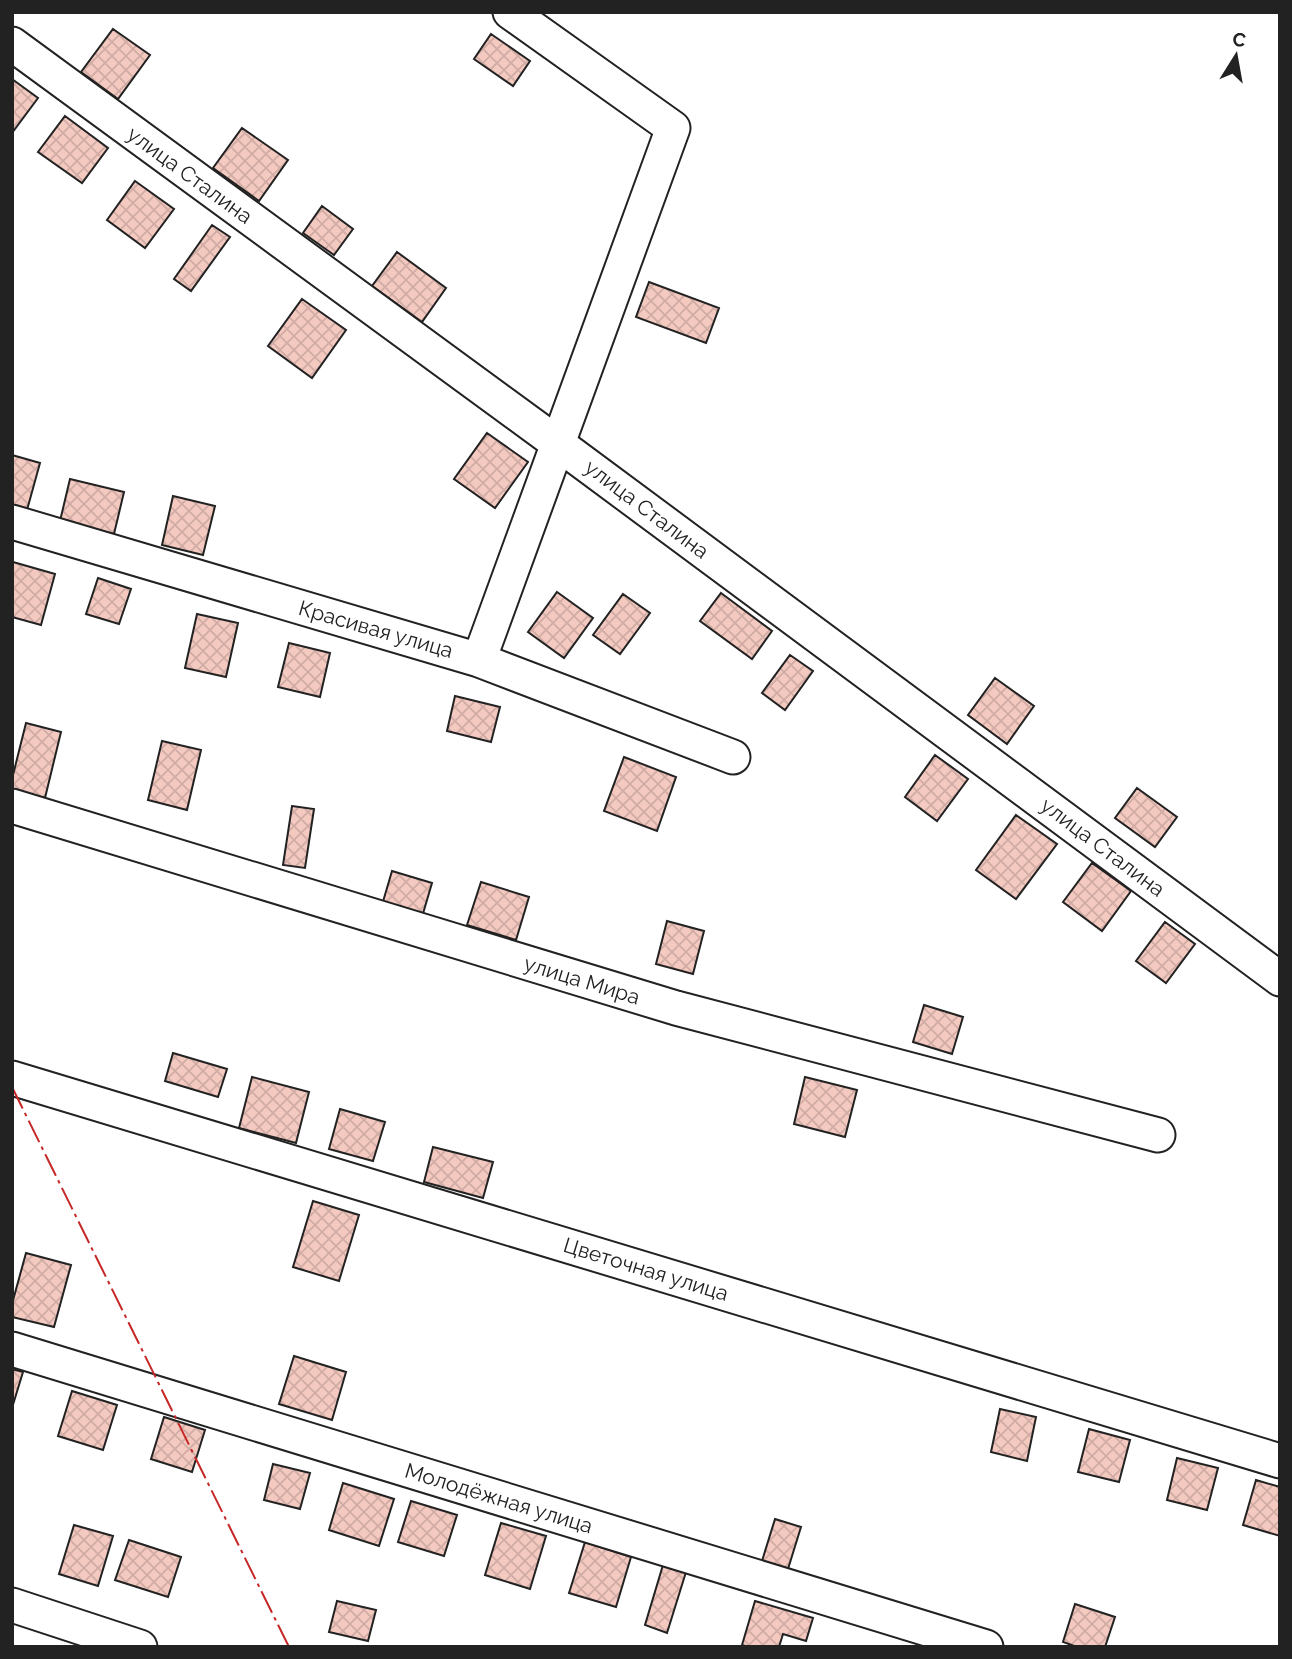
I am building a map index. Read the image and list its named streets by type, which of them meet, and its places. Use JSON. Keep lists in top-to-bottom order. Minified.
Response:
{"streets":{"street":["улица Сталина","Красивая улица","улица Мира","Цветочная улица","Молодёжная улица"]},"north":"top"}
